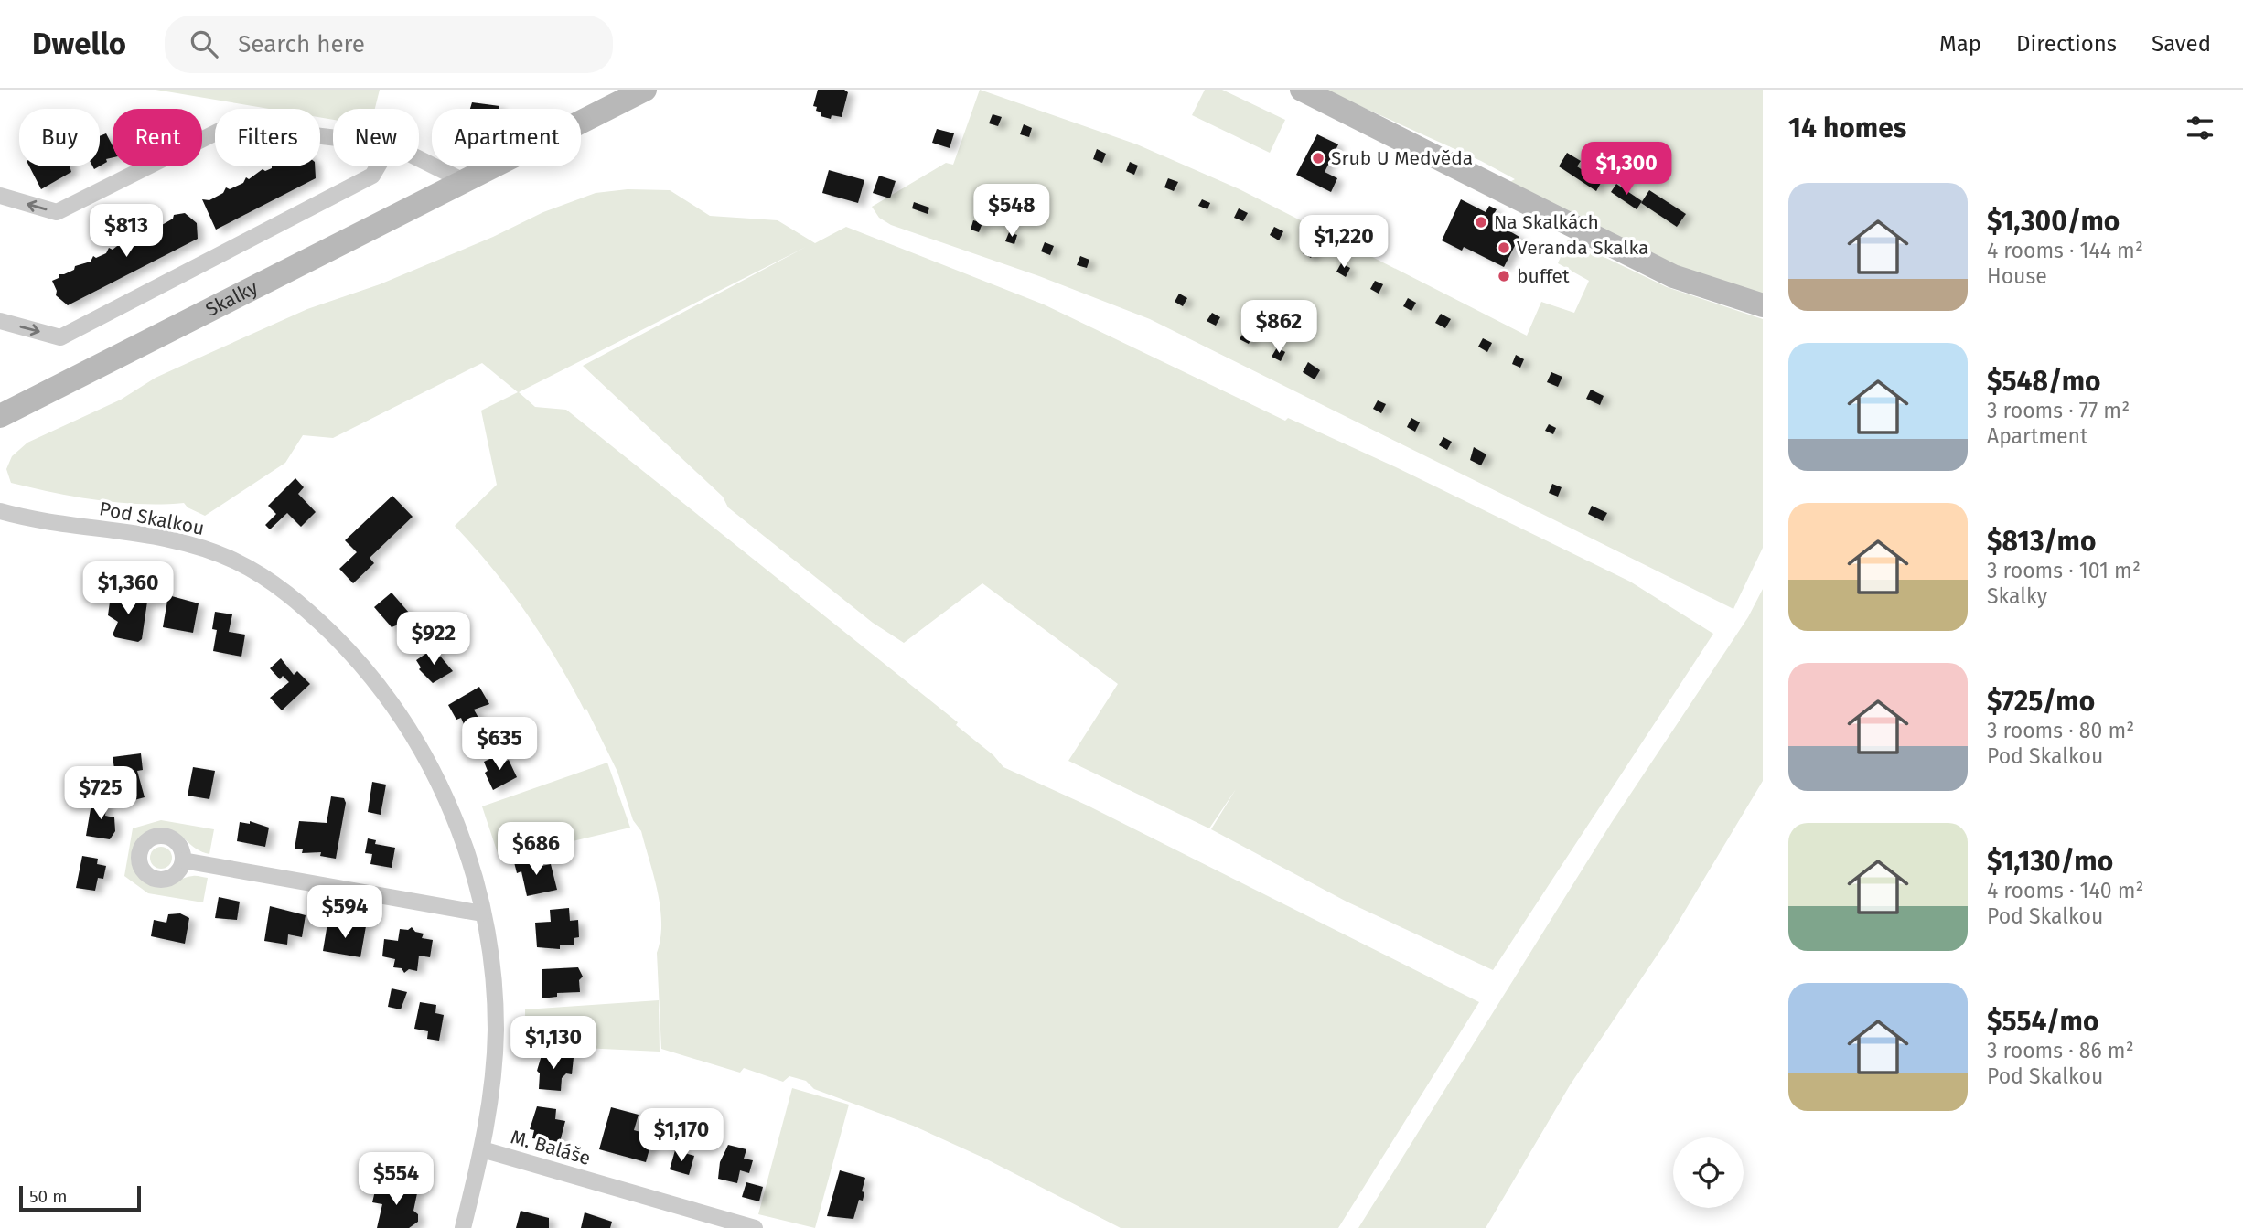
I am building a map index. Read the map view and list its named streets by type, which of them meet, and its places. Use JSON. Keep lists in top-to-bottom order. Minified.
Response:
{"streets":{"street":["Skalky","Pod Skalkou","M. Baláše"]},"crossings":[["Pod Skalkou","M. Baláše"]],"places":["Srub U Medvěda","Na Skalkách","Veranda Skalka","buffet"],"scale_bar":"50 m","page":{"header":"Dwello","search":"Search here","nav":["Map","Directions","Saved"],"heading":"14 homes","chip":["Buy","Rent","Filters","New","Apartment"],"price":["$1,300","$548","$813","$1,220","$862","$1,360","$922","$635","$725","$686","$594","$1,130","$1,170","$554"],"list":[{"name":"$1,300/mo","note":"4 rooms · 144 m² · House"},{"name":"$548/mo","note":"3 rooms · 77 m² · Apartment"},{"name":"$813/mo","note":"3 rooms · 101 m² · Skalky"},{"name":"$725/mo","note":"3 rooms · 80 m² · Pod Skalkou"},{"name":"$1,130/mo","note":"4 rooms · 140 m² · Pod Skalkou"},{"name":"$554/mo","note":"3 rooms · 86 m² · Pod Skalkou"}],"scale":"50 m"}}
